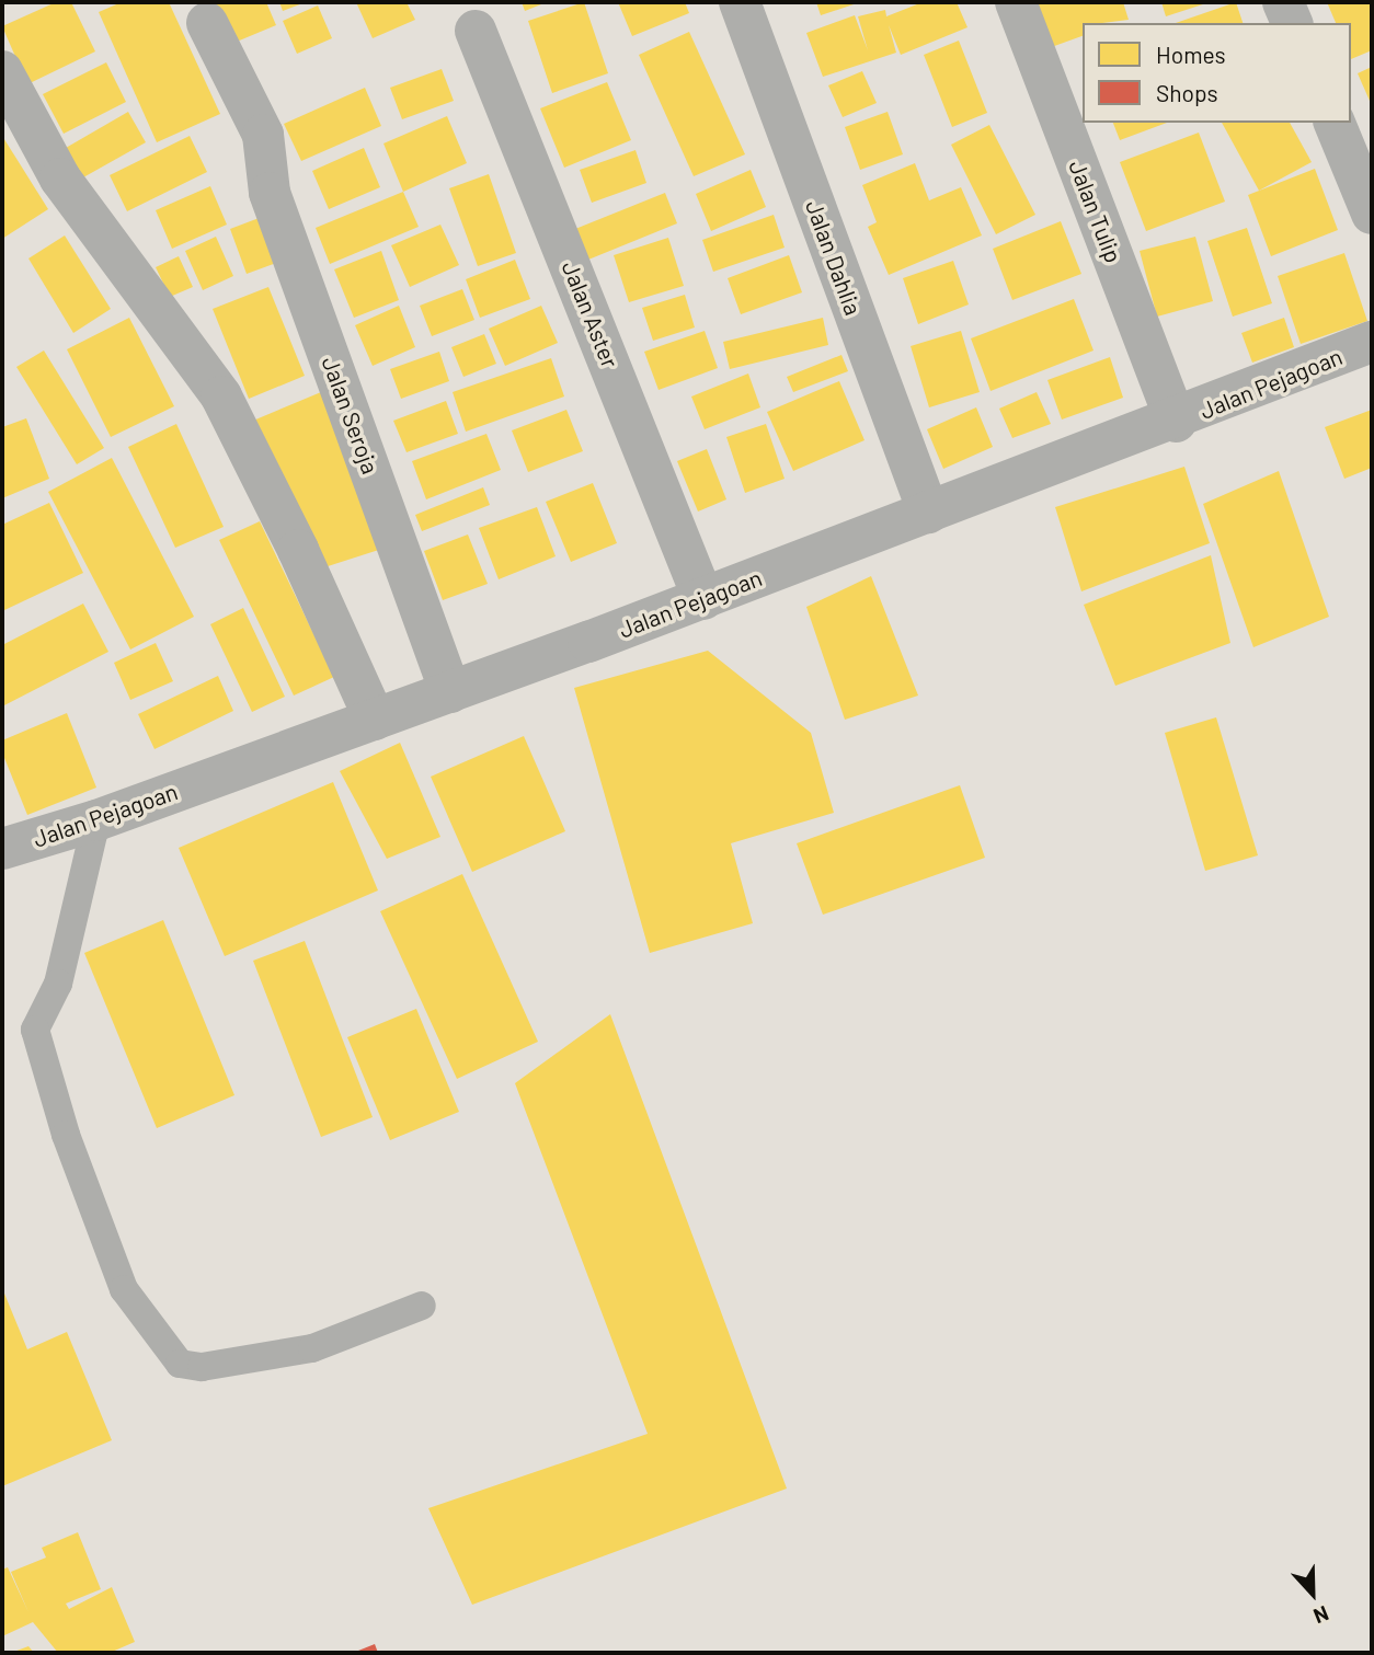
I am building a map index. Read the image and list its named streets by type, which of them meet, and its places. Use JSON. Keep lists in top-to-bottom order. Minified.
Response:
{"streets":{"street":["Jalan Tulip","Jalan Dahlia","Jalan Aster","Jalan Pejagoan","Jalan Seroja"]},"crossings":[["Jalan Tulip","Jalan Pejagoan"],["Jalan Dahlia","Jalan Pejagoan"],["Jalan Aster","Jalan Pejagoan"],["Jalan Pejagoan","Jalan Seroja"]],"legend":["Homes","Shops"],"north":"bottom"}
